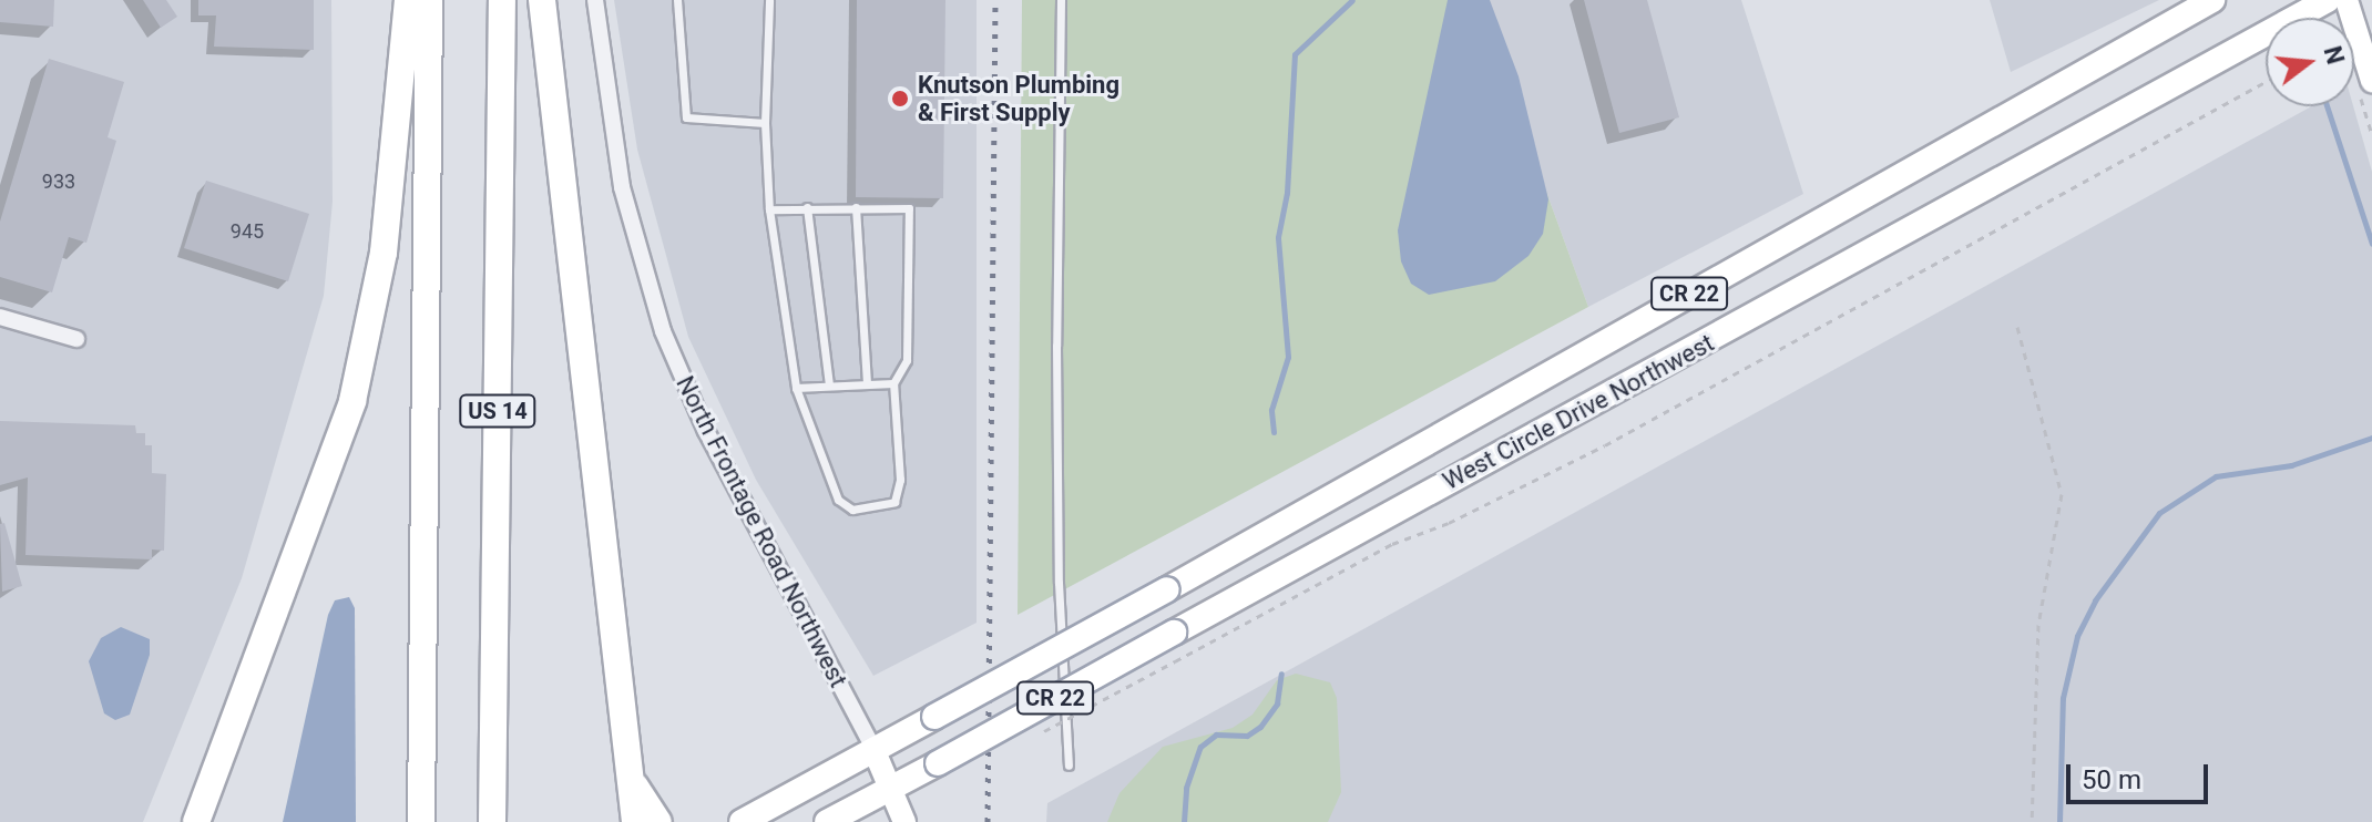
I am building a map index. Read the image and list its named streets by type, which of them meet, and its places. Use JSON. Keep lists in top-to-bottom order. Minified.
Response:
{"streets":{"highway":["US 14"],"main road":["CR 22","West Circle Drive Northwest"],"street":["North Frontage Road Northwest"]},"crossings":[["West Circle Drive Northwest","North Frontage Road Northwest"]],"places":["Knutson Plumbing & First Supply"],"house_numbers":["933","945"],"scale_bar":"50 m","north":"right"}
